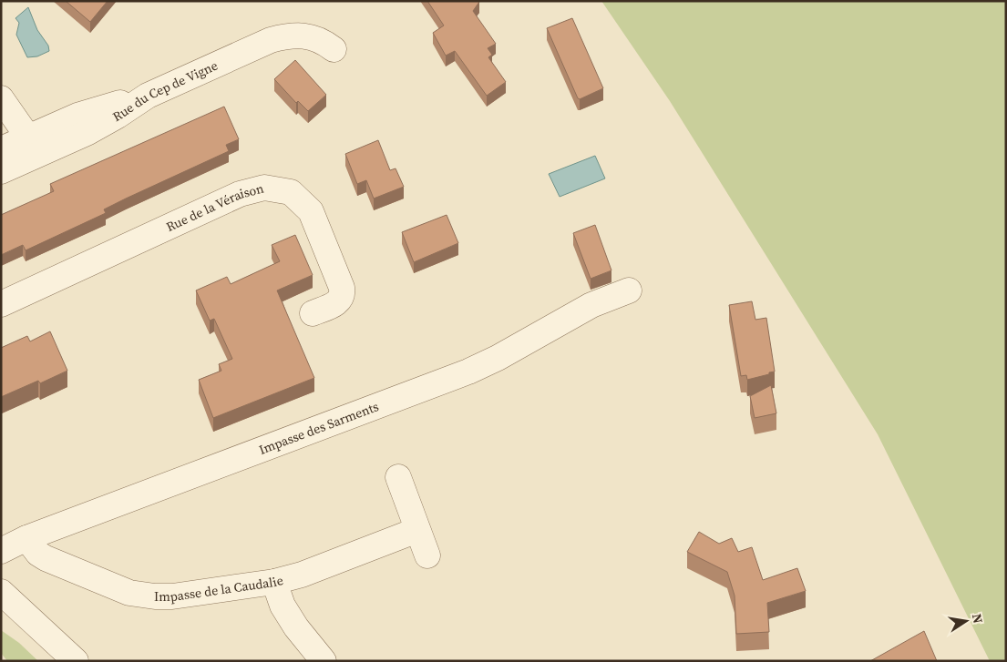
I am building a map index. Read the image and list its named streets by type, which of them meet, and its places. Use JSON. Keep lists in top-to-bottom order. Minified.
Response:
{"streets":{"street":["Rue du Cep de Vigne","Rue de la Véraison","Impasse des Sarments","Impasse de la Caudalie"]},"crossings":[["Impasse des Sarments","Impasse de la Caudalie"]],"north":"right"}
